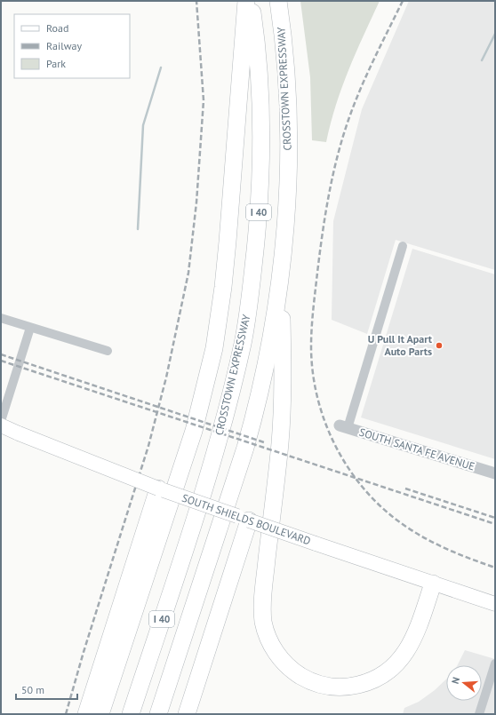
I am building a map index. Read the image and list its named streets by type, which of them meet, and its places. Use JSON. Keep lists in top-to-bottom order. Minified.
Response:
{"streets":{"highway":["CROSSTOWN EXPRESSWAY","I 40"],"main road":["SOUTH SHIELDS BOULEVARD"],"street":["SOUTH SANTA FE AVENUE"]},"places":["U Pull It Apart Auto Parts"],"legend":["Road","Railway","Park"],"scale_bar":"50 m","north":"left"}
